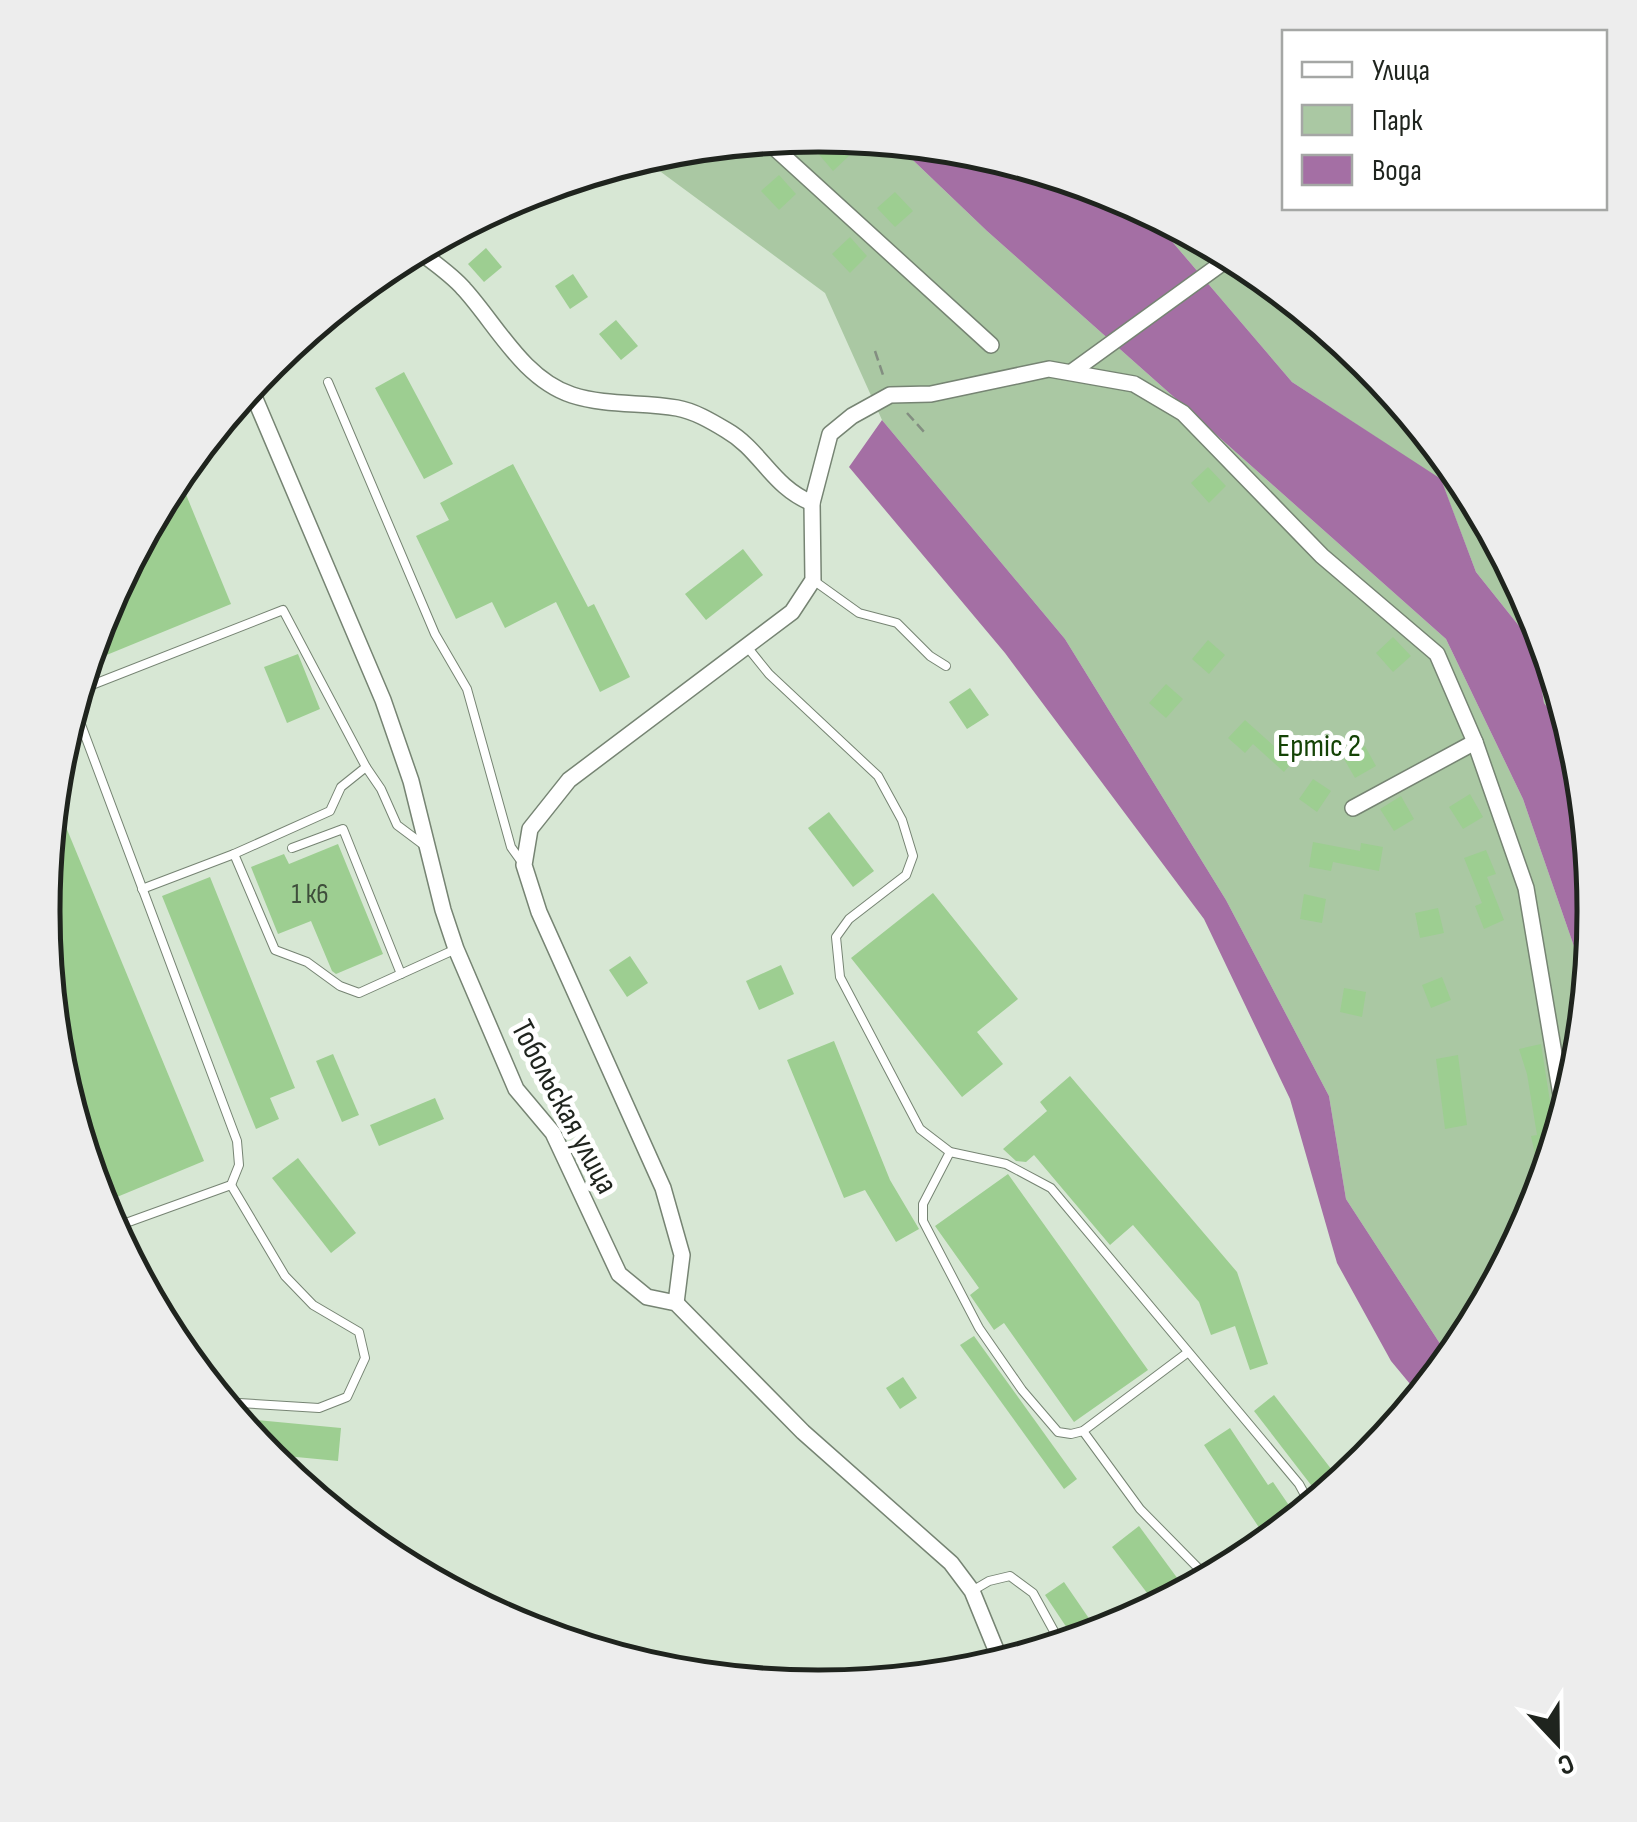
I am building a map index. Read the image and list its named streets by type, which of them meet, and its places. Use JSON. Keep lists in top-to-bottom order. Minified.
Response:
{"streets":{"street":["Тобольская улица"]},"parks":["Ертіс 2"],"house_numbers":["1 к6"],"legend":["Улица","Парк","Вода"],"north":"bottom"}
